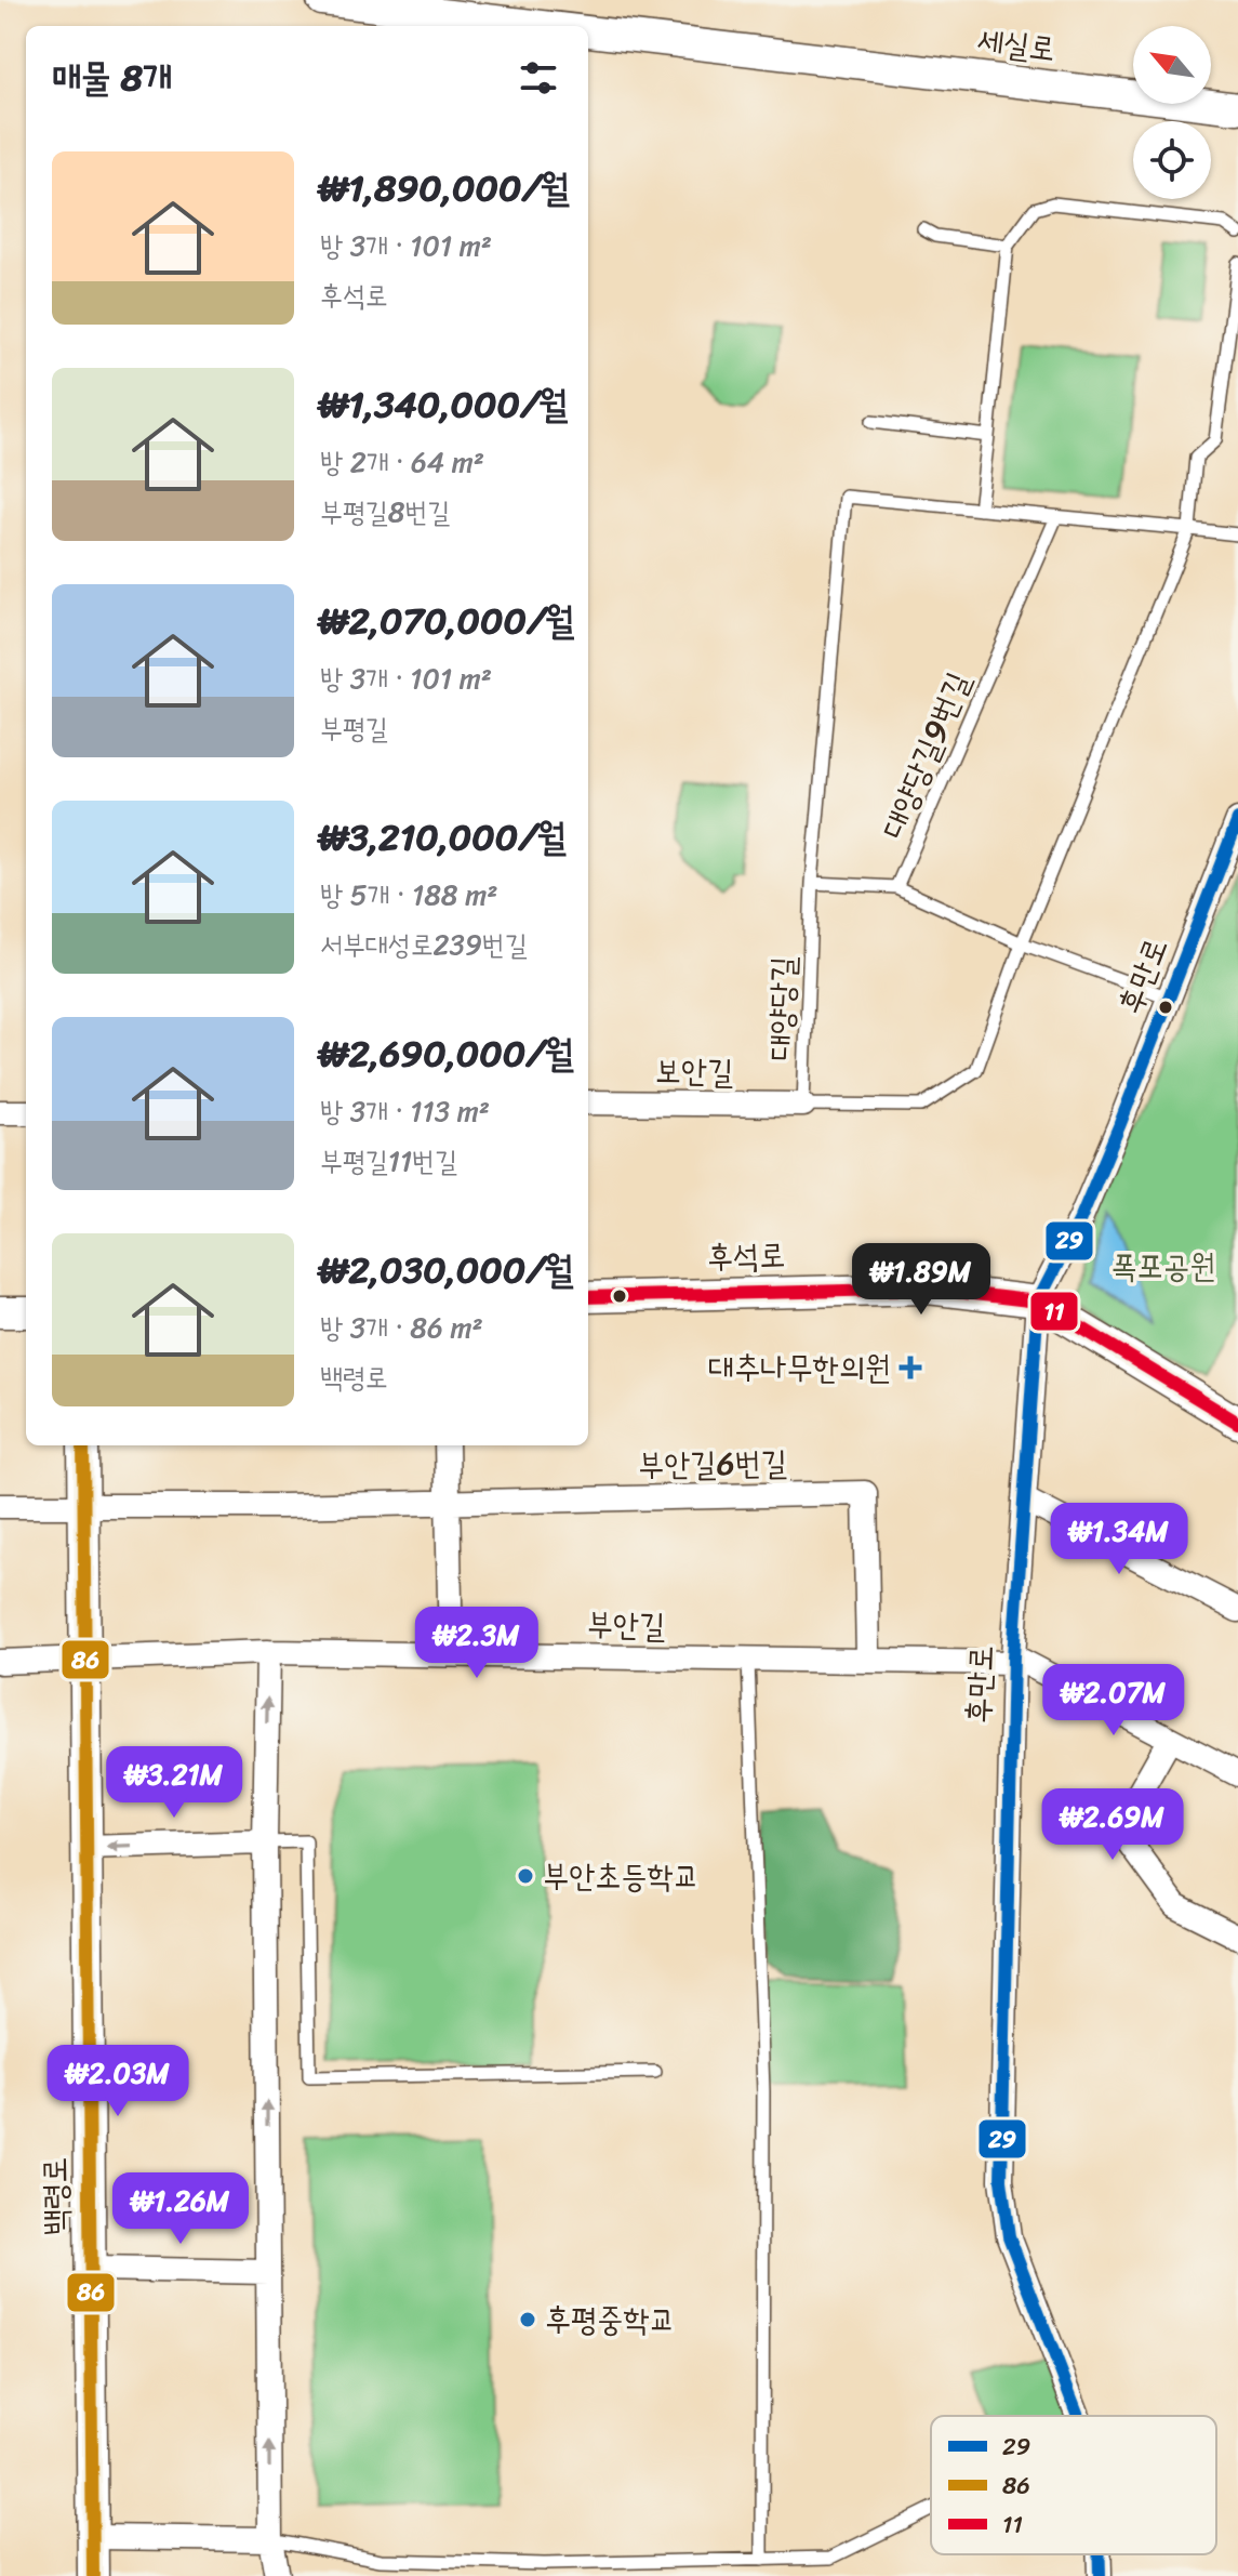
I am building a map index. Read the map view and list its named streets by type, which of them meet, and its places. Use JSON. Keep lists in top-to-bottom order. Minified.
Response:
{"streets":{"street":["세실로","후만로","보안길","후석로","부안길6번길","부안길","백령로"],"lane":["대양당길9번길","대양당길"]},"crossings":[["대양당길9번길","후만로"],["대양당길9번길","대양당길"],["후만로","후석로"],["후만로","부안길"],["대양당길","보안길"],["부안길6번길","부안길"],["부안길6번길","백령로"],["부안길","백령로"]],"parks":["폭포공원"],"places":{"health":["대추나무한의원"],"other":["부안초등학교","후평중학교"]},"lines":["transit line 29","transit line 11","transit line 86"],"legend":["29","86","11"],"north":"top left","page":{"heading":"매물 8개","list":[{"name":"₩1,890,000/월","note":"방 3개 · 101 m² · 후석로"},{"name":"₩1,340,000/월","note":"방 2개 · 64 m² · 부평길8번길"},{"name":"₩2,070,000/월","note":"방 3개 · 101 m² · 부평길"},{"name":"₩3,210,000/월","note":"방 5개 · 188 m² · 서부대성로239번길"},{"name":"₩2,690,000/월","note":"방 3개 · 113 m² · 부평길11번길"},{"name":"₩2,030,000/월","note":"방 3개 · 86 m² · 백령로"}],"price":["₩1.89M","₩1.34M","₩2.3M","₩2.07M","₩3.21M","₩2.69M","₩2.03M","₩1.26M"]}}
